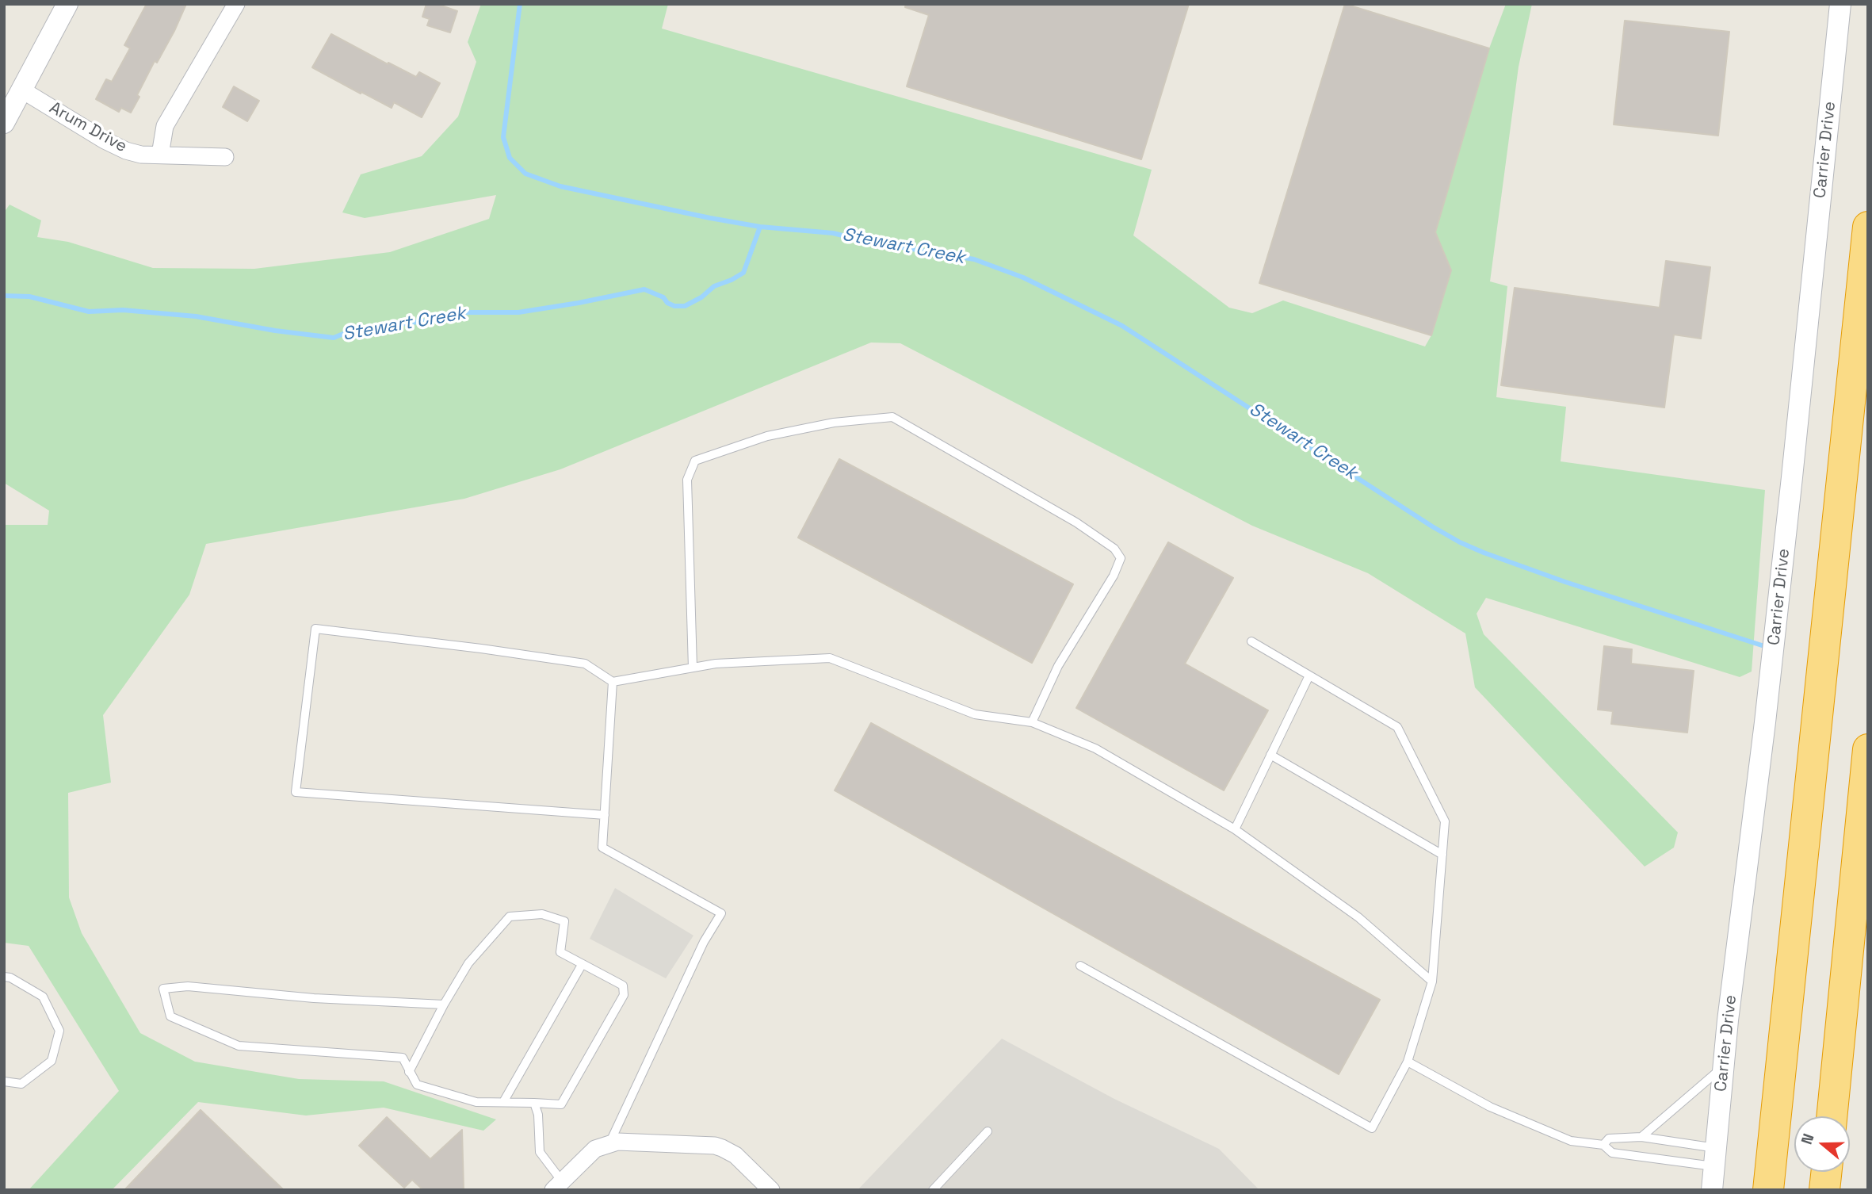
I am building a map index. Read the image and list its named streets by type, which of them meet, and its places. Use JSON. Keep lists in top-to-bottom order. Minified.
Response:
{"streets":{"street":["Arum Drive","Carrier Drive"]},"water":["Stewart Creek"],"north":"left"}
